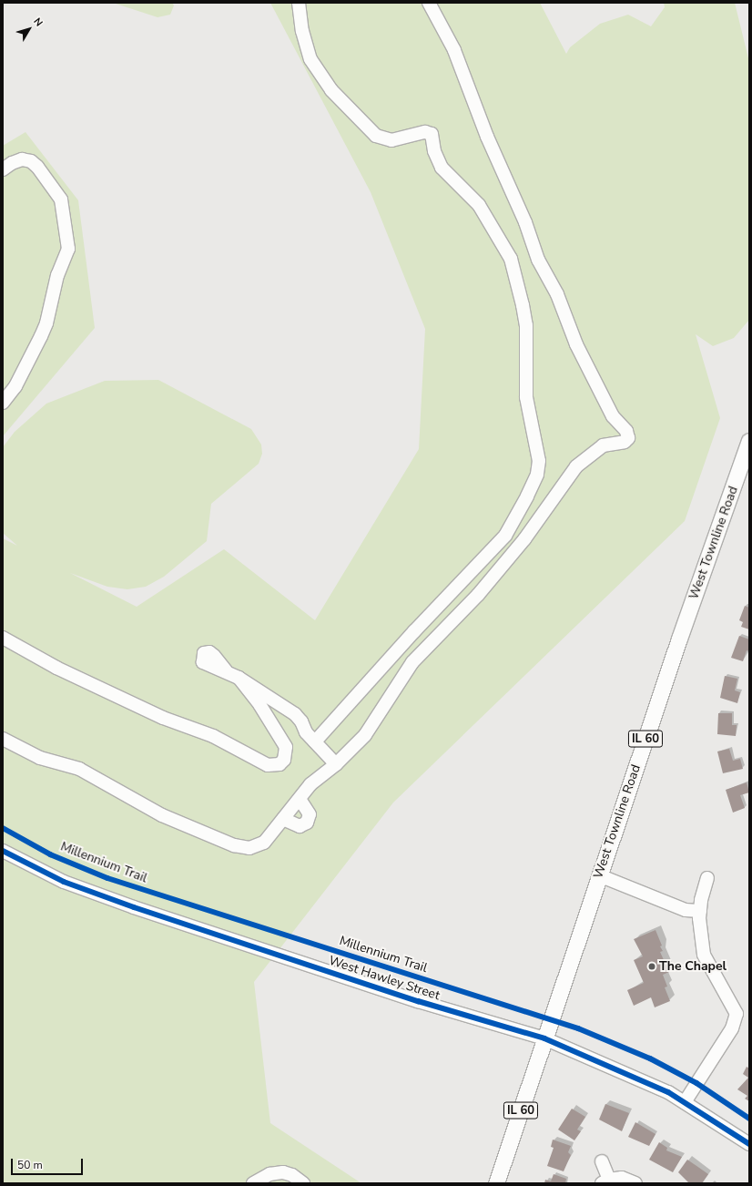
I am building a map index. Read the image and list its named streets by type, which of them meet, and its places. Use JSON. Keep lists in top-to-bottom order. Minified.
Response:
{"streets":{"main road":["West Townline Road","IL 60"],"street":["West Hawley Street"],"cycle path":["Millennium Trail"]},"crossings":[["West Townline Road","West Hawley Street"]],"places":["The Chapel"],"scale_bar":"50 m","north":"top right"}
